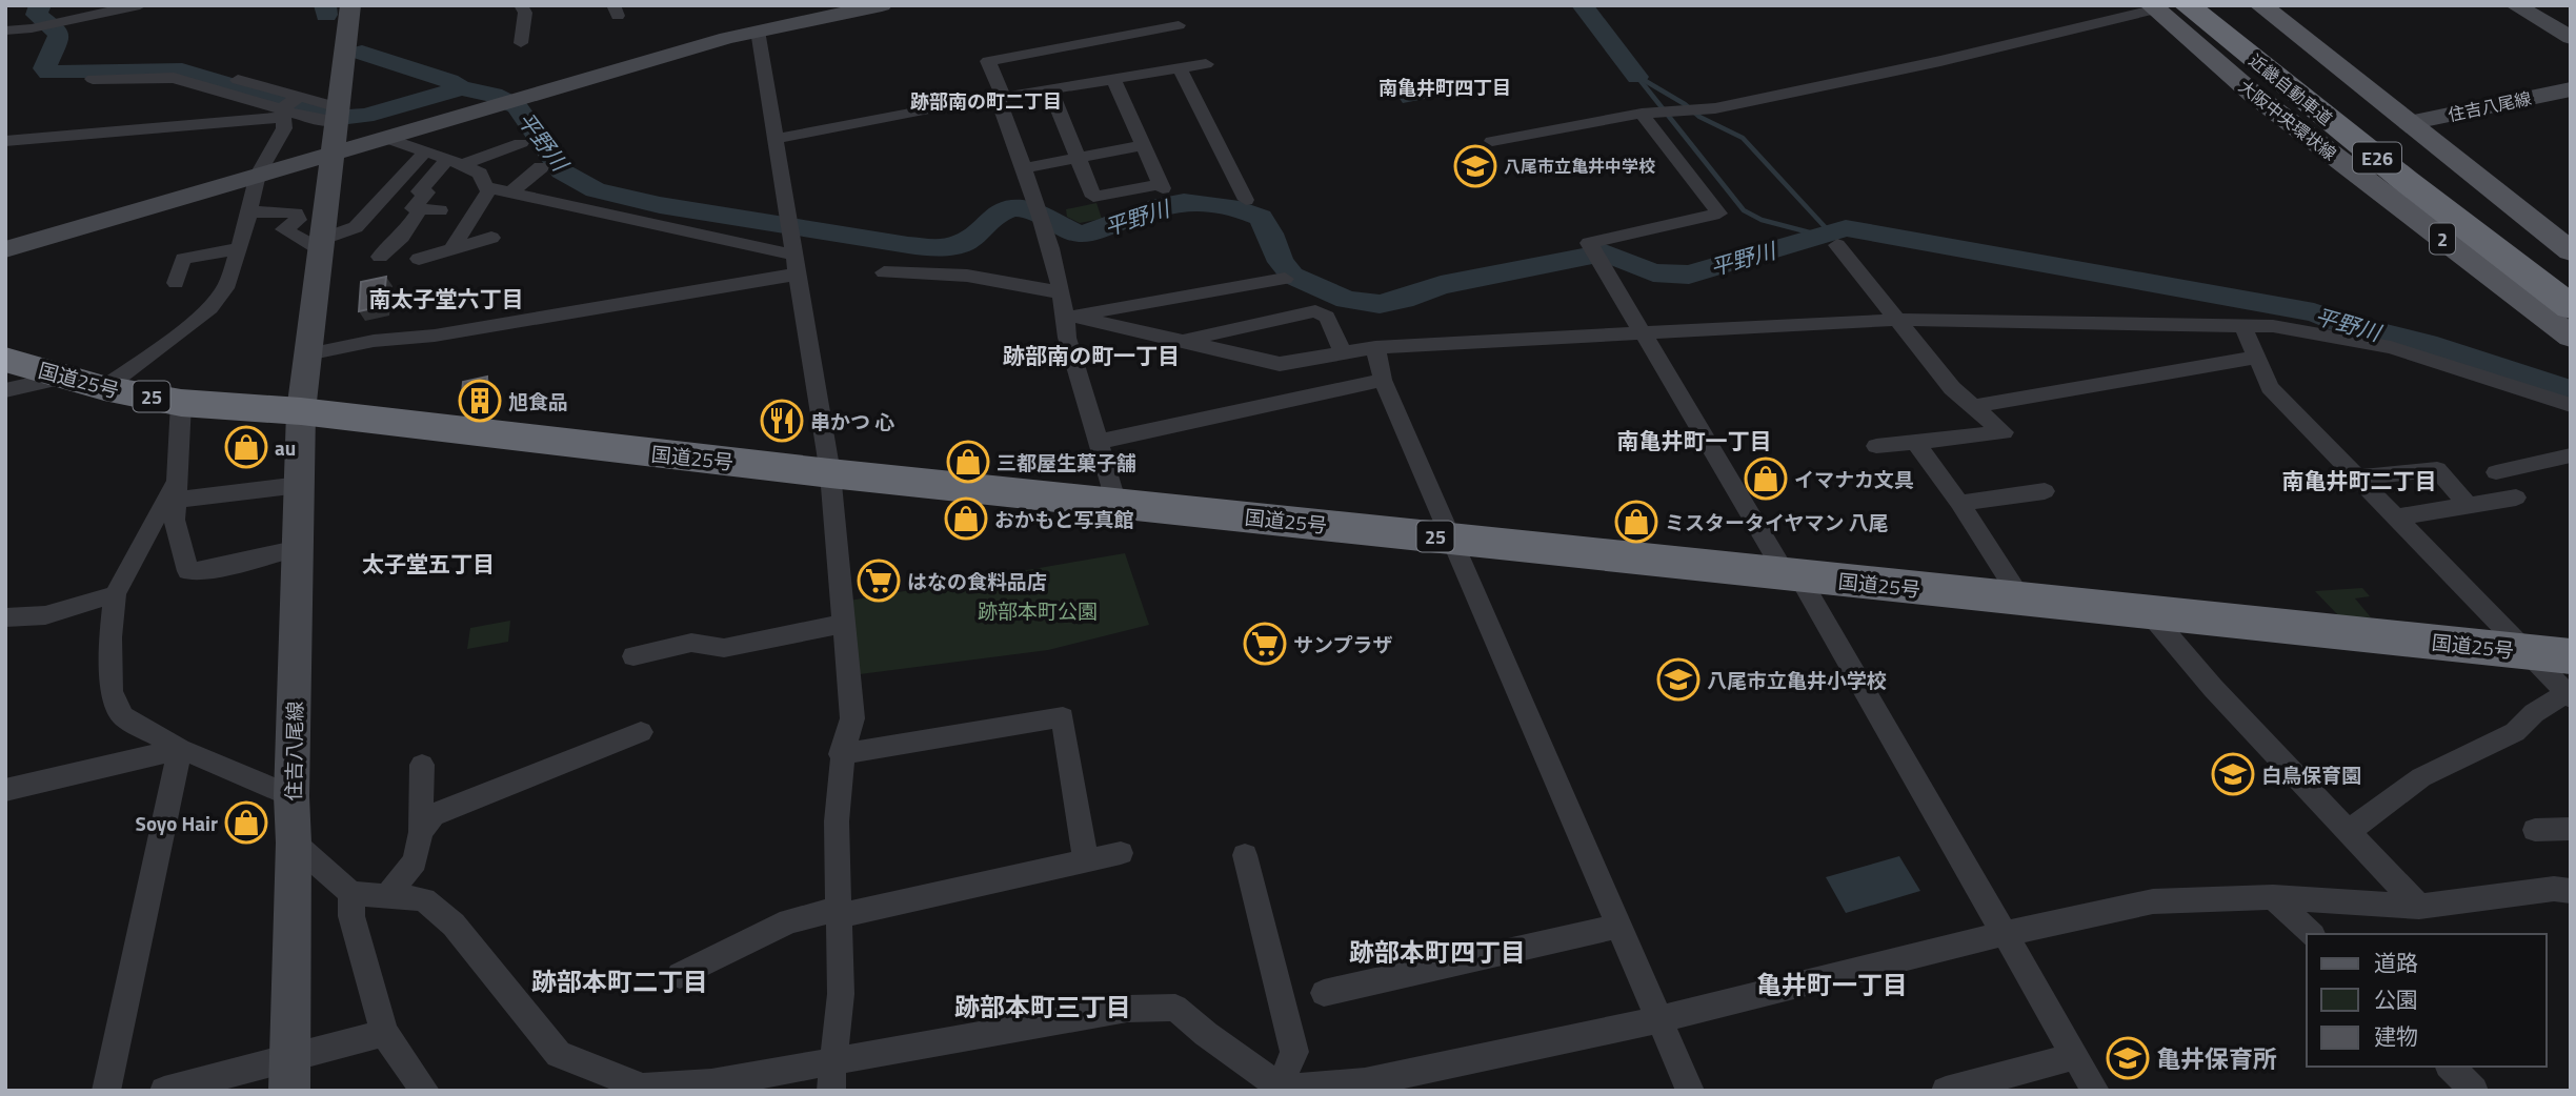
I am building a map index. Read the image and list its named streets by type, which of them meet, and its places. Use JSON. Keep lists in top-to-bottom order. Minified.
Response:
{"streets":{"highway":["近畿自動車道","E26","国道25号","25"],"main road":["大阪中央環状線","2"],"street":["住吉八尾線"]},"crossings":[["住吉八尾線","国道25号"]],"districts":["南亀井町四丁目","跡部南の町二丁目","南太子堂六丁目","跡部南の町一丁目","南亀井町一丁目","南亀井町二丁目","太子堂五丁目","跡部本町四丁目","跡部本町二丁目","亀井町一丁目","跡部本町三丁目"],"water":["平野川"],"parks":["跡部本町公園"],"places":{"school or university":["八尾市立亀井中学校","八尾市立亀井小学校","白鳥保育園","亀井保育所"],"building":["旭食品"],"restaurant":["串かつ 心"],"shop":["au","三都屋生菓子舗","イマナカ文具","おかもと写真館","ミスタータイヤマン 八尾","Soyo Hair"],"supermarket":["はなの食料品店","サンプラザ"]},"legend":["道路","公園","建物"]}
